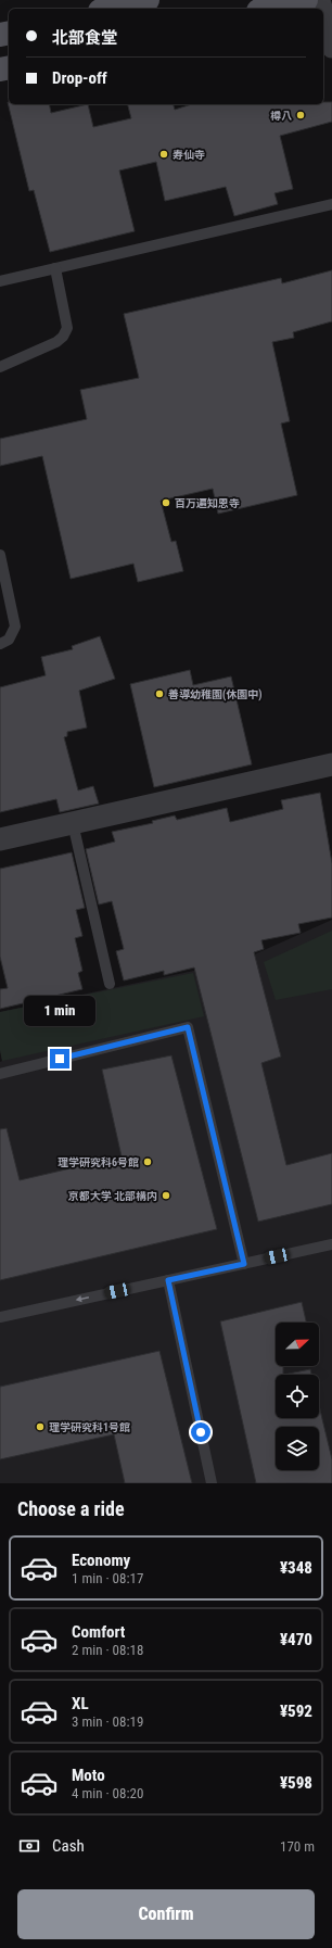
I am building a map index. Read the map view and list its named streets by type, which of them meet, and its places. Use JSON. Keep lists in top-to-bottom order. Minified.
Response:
{"places":["樽八","寿仙寺","百万遍知恩寺","善導幼稚園(休園中)","理学研究科6号館","京都大学 北部構内","理学研究科1号館"],"north":"right","page":{"banner":["北部食堂","Drop-off"],"bubble":"1 min","heading":"Choose a ride","list":[{"name":"Economy","note":"1 min · 08:17","value":"¥348"},{"name":"Comfort","note":"2 min · 08:18","value":"¥470"},{"name":"XL","note":"3 min · 08:19","value":"¥592"},{"name":"Moto","note":"4 min · 08:20","value":"¥598"}],"pay":["Cash","170 m"],"buttons":"Confirm"}}
